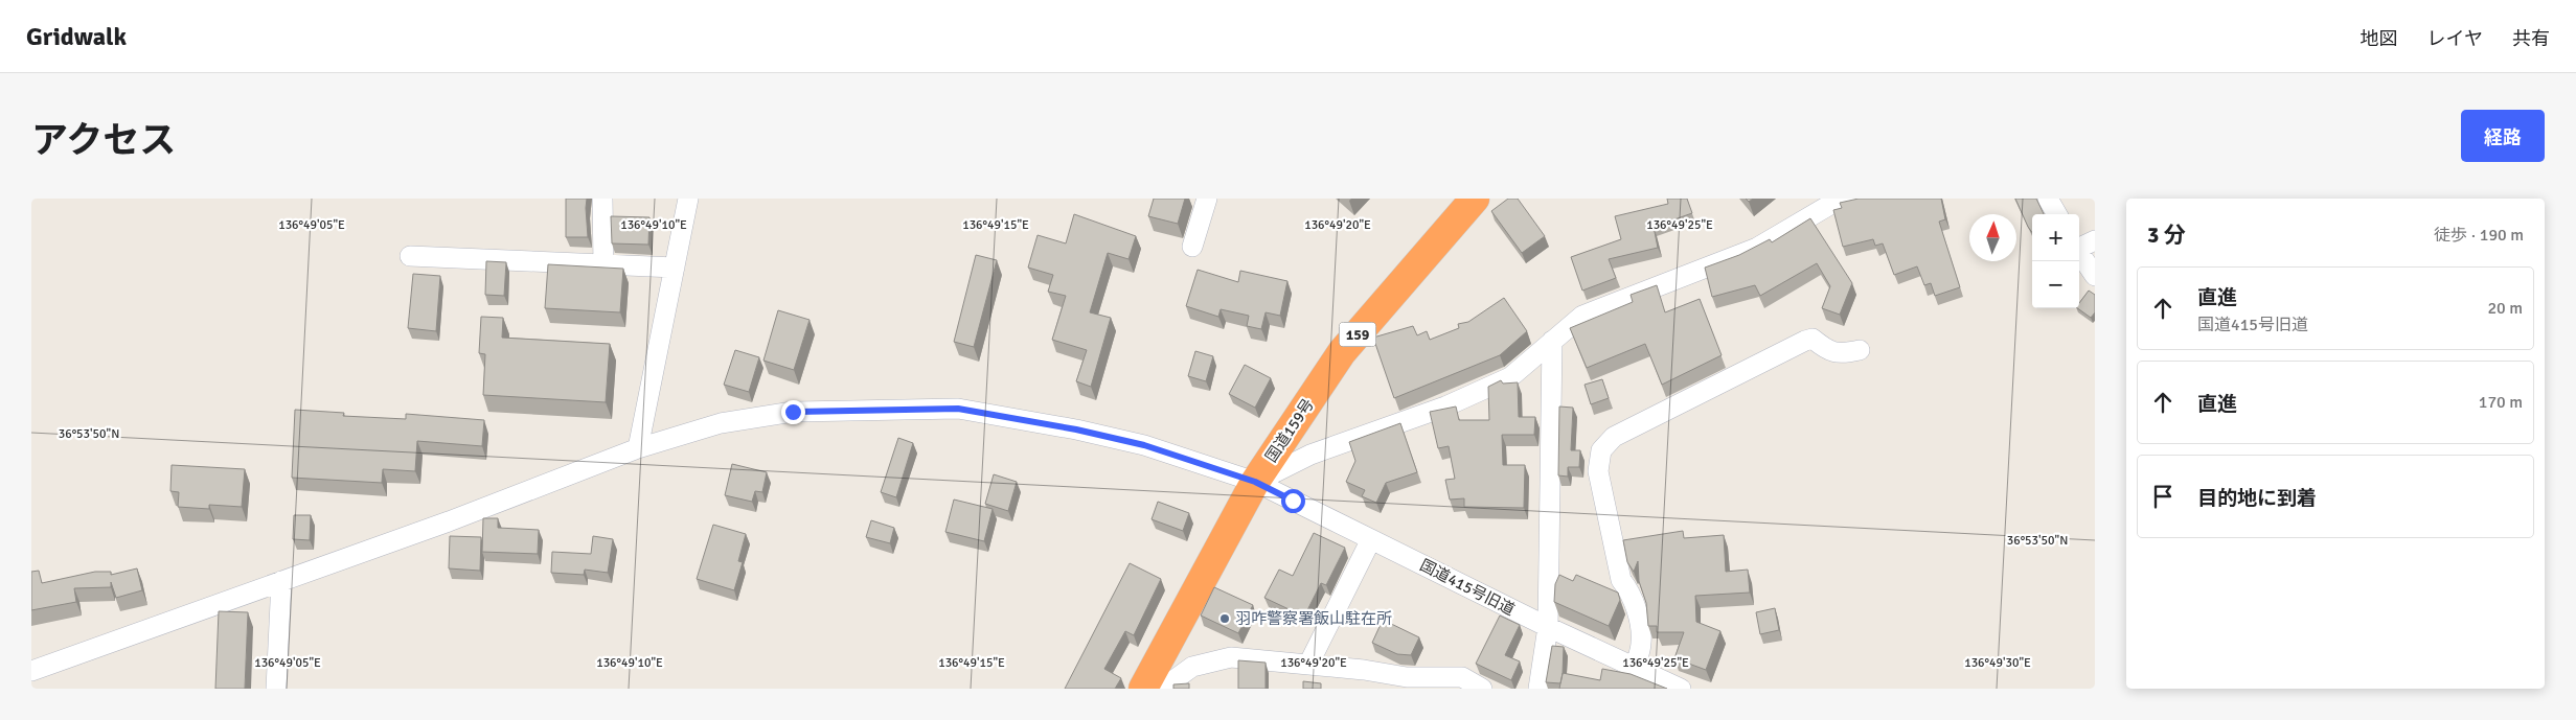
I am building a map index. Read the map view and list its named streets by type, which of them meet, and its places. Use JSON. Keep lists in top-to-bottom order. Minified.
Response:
{"streets":{"highway":["159","国道159号"],"street":["国道415号旧道"]},"crossings":[["国道159号","国道415号旧道"]],"places":["羽咋警察署飯山駐在所"],"north":"top","page":{"header":"Gridwalk","nav":["地図","レイヤ","共有"],"title":"アクセス","buttons":"経路","heading":["3 分","徒歩 · 190 m"],"map_buttons":["+","−"],"list":[["直進","国道415号旧道","20 m"],["直進","170 m"],"目的地に到着"]},"coordinates":["136°49'05\"E","136°49'10\"E","136°49'15\"E","136°49'20\"E","136°49'25\"E","36°53'50\"N","136°49'30\"E"]}
